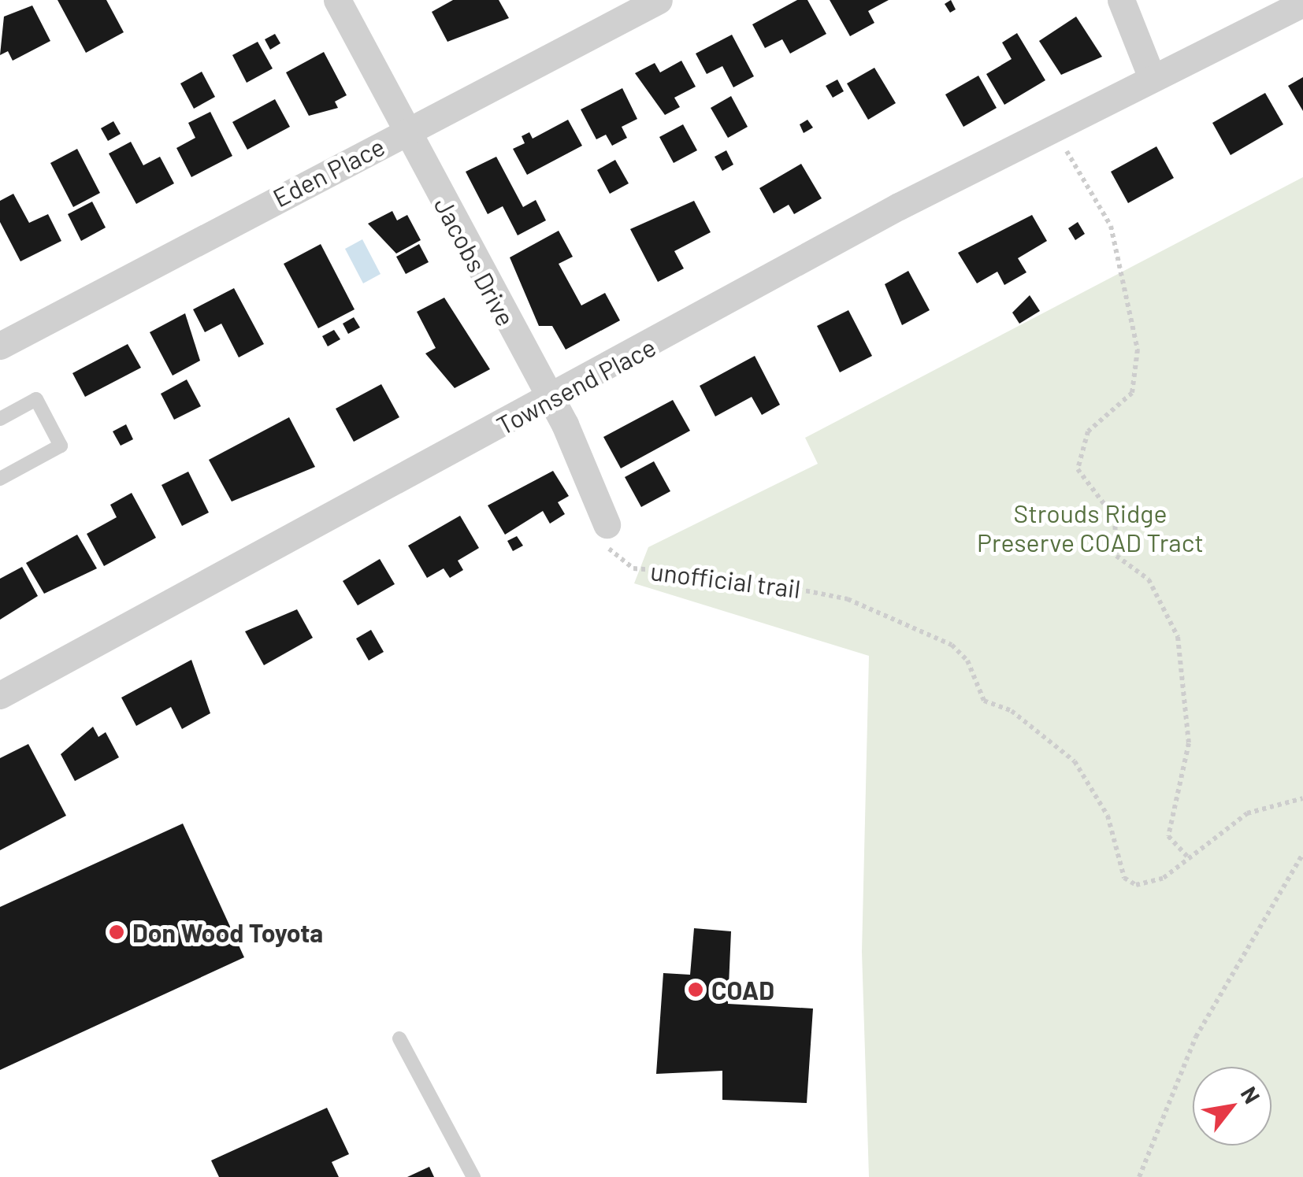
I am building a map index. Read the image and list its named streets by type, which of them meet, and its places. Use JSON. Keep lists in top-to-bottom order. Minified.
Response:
{"streets":{"street":["Eden Place","Jacobs Drive","Townsend Place"],"path":["unofficial trail"]},"crossings":[["Eden Place","Jacobs Drive"],["Jacobs Drive","Townsend Place"],["Jacobs Drive","unofficial trail"]],"parks":["Strouds Ridge Preserve COAD Tract"],"places":["Don Wood Toyota","COAD"],"north":"top right"}
